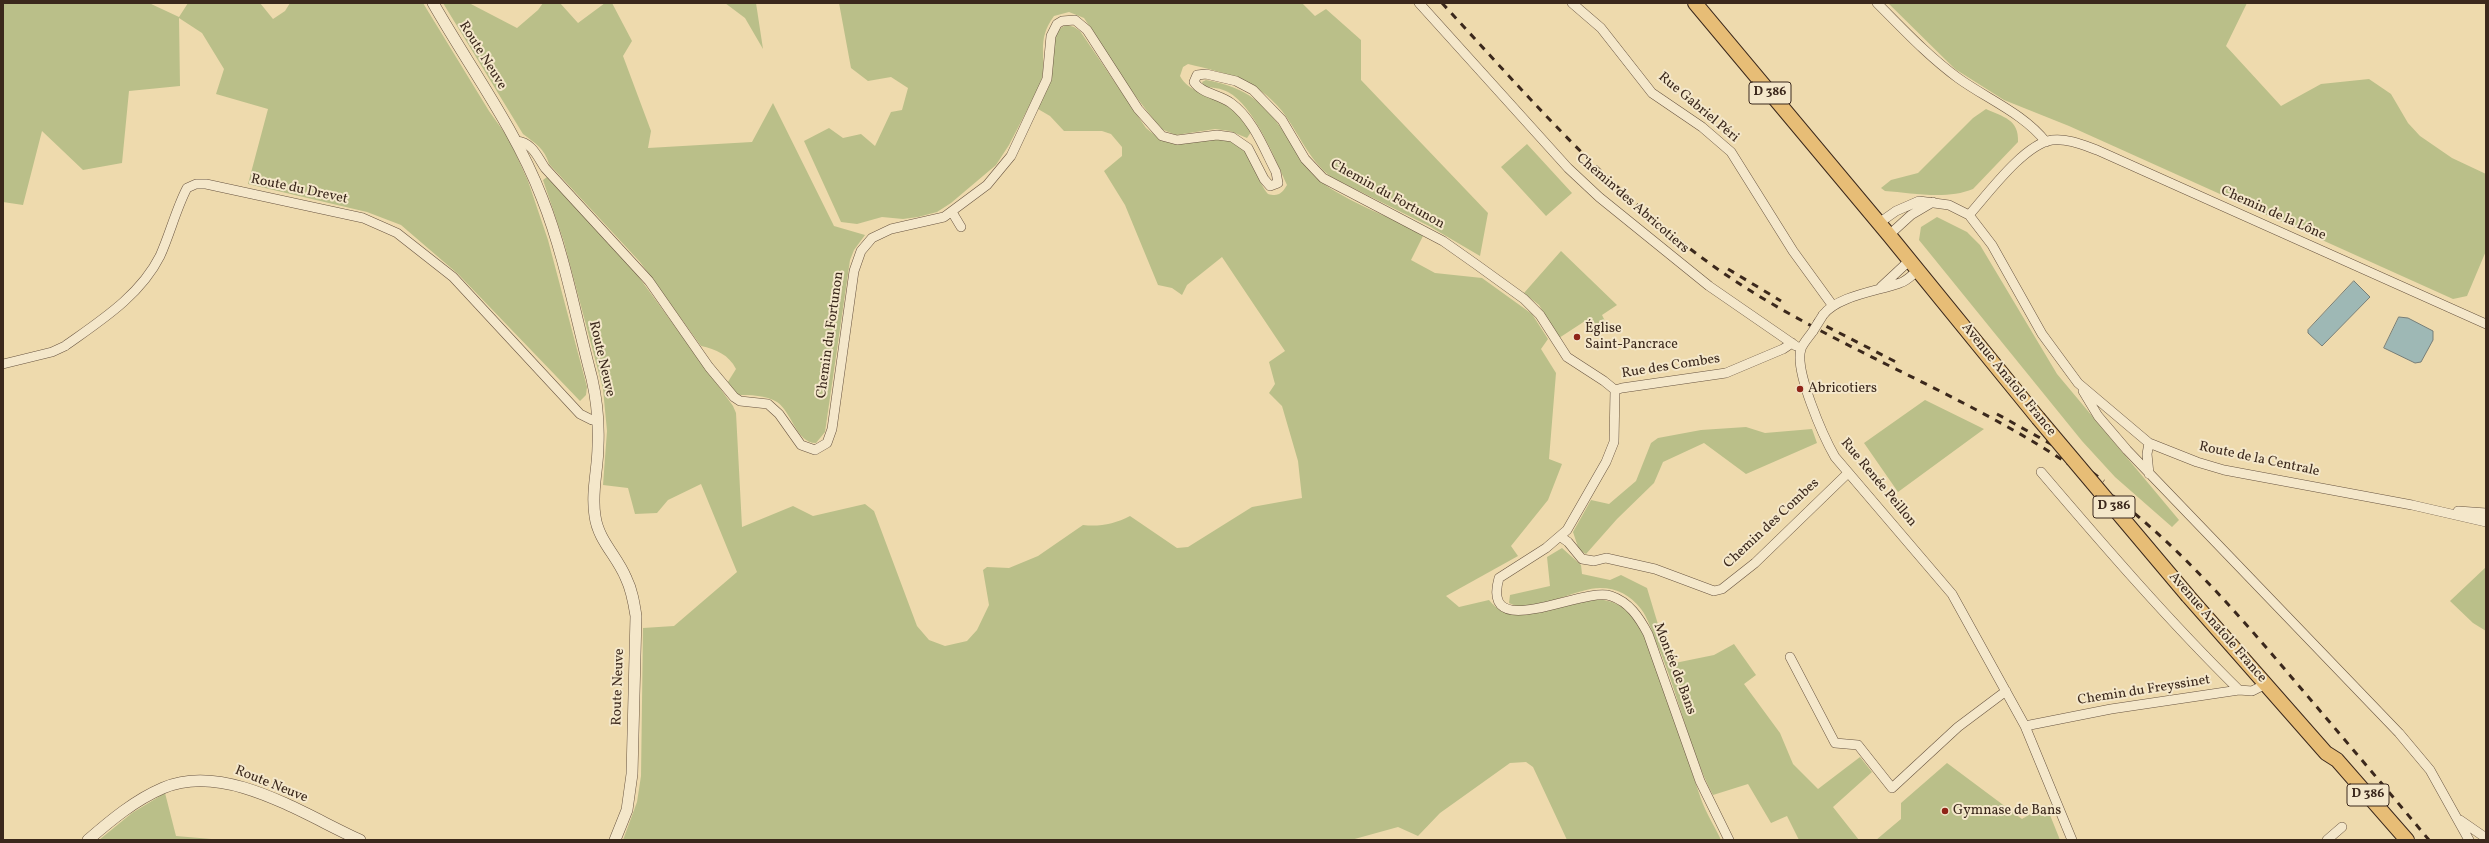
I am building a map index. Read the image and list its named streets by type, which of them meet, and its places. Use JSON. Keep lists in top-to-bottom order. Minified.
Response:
{"streets":{"main road":["D 386","Avenue Anatole France"],"street":["Route Neuve","Rue Gabriel Péri","Route du Drevet","Chemin du Fortunon","Chemin des Abricotiers","Chemin de la Lône","Rue des Combes","Route de la Centrale","Rue Renée Peillon","Chemin des Combes","Montée de Bans","Chemin du Freyssinet"]},"crossings":[["Route Neuve","Route du Drevet"],["Route Neuve","Chemin du Fortunon"],["Chemin du Fortunon","Rue des Combes"],["Chemin des Abricotiers","Rue des Combes"],["Chemin des Abricotiers","Rue Renée Peillon"],["Chemin de la Lône","Route de la Centrale"],["Rue des Combes","Chemin des Combes"],["Rue des Combes","Montée de Bans"],["Avenue Anatole France","Route de la Centrale"],["Avenue Anatole France","Chemin du Freyssinet"],["Rue Renée Peillon","Chemin des Combes"],["Rue Renée Peillon","Chemin du Freyssinet"]],"places":["Église Saint-Pancrace","Abricotiers","Gymnase de Bans"]}
